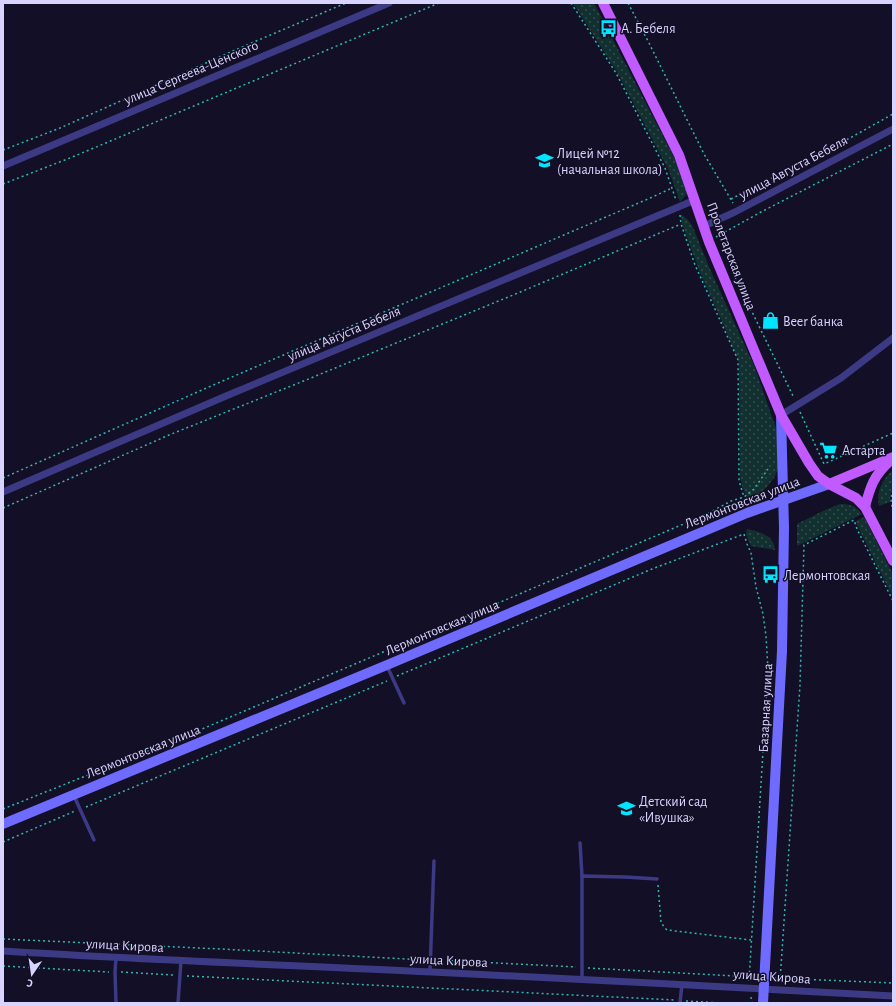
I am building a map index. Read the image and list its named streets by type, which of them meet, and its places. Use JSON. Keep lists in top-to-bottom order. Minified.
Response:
{"streets":{"main road":["Пролетарская улица","Лермонтовская улица","Базарная улица"],"street":["улица Сергеева-Ценского","улица Августа Бебеля","улица Кирова"]},"crossings":[["улица Августа Бебеля","Пролетарская улица"],["Пролетарская улица","Лермонтовская улица"],["Пролетарская улица","Базарная улица"],["Лермонтовская улица","Базарная улица"],["Базарная улица","улица Кирова"]],"places":{"bus stop":["А. Бебеля","Лермонтовская"],"school or university":["Лицей №12 (начальная школа)","Детский сад «Ивушка»"],"shop":["Beer банка"],"supermarket":["Астарта"]},"north":"bottom"}
